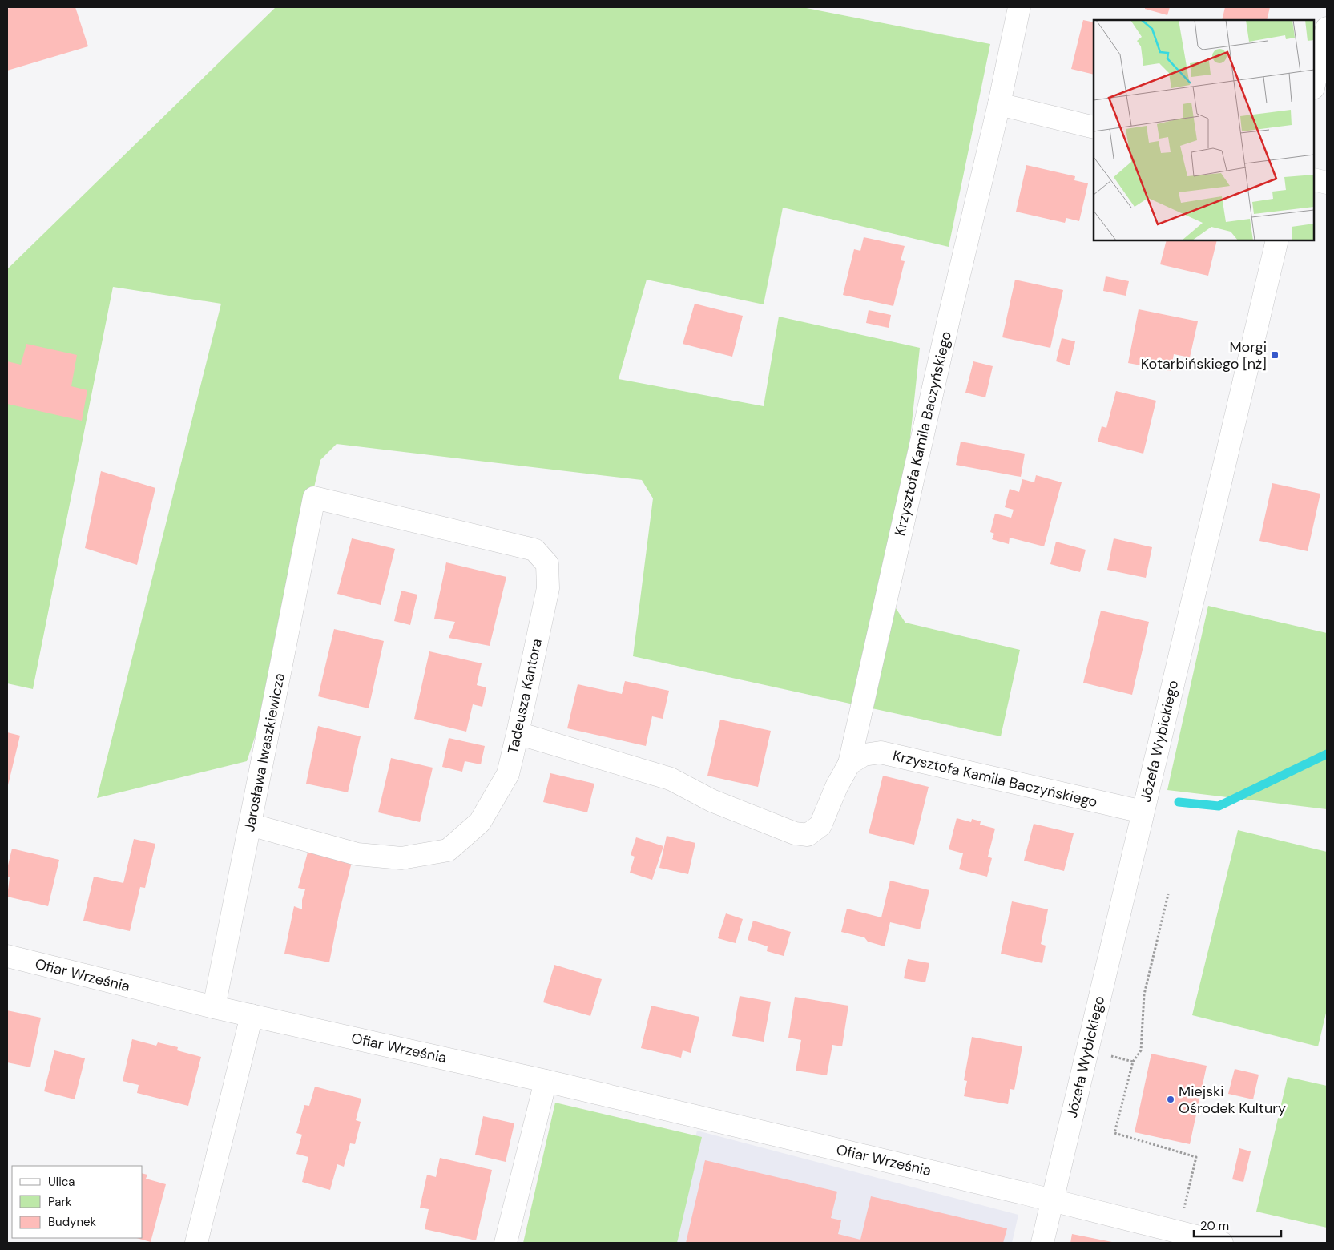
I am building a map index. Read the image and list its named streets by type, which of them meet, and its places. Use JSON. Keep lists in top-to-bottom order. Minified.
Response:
{"streets":{"street":["Krzysztofa Kamila Baczyńskiego","Tadeusza Kantora","Józefa Wybickiego","Jarosława Iwaszkiewicza","Ofiar Września"]},"crossings":[["Krzysztofa Kamila Baczyńskiego","Tadeusza Kantora"],["Krzysztofa Kamila Baczyńskiego","Józefa Wybickiego"],["Tadeusza Kantora","Jarosława Iwaszkiewicza"],["Józefa Wybickiego","Ofiar Września"],["Jarosława Iwaszkiewicza","Ofiar Września"]],"places":{"transit":["Morgi Kotarbińskiego [nż]"],"other":["Miejski Ośrodek Kultury"]},"legend":["Ulica","Park","Budynek"],"scale_bar":"20 m"}
